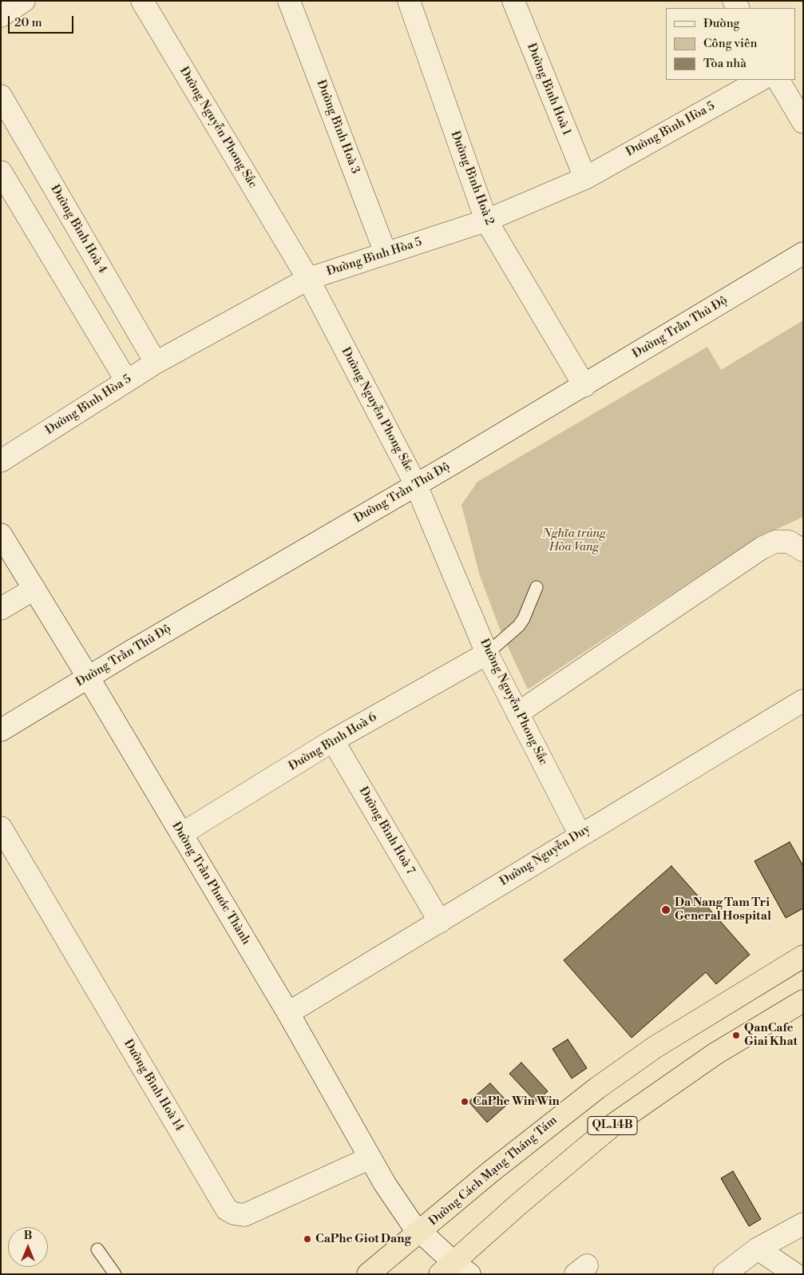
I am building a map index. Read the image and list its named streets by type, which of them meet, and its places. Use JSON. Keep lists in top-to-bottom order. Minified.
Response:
{"streets":{"highway":["QL.14B","Đường Cách Mạng Tháng Tám"],"street":["Đường Bình Hoà 1","Đường Bình Hoà 3","Đường Nguyễn Phong Sắc","Đường Bình Hòa 5","Đường Bình Hoà 2","Đường Bình Hoà 4","Đường Trần Thủ Độ","Đường Bình Hoà 6","Đường Bình Hoà 7","Đường Nguyễn Duy","Đường Trần Phước Thành","Đường Bình Hoà 14"]},"crossings":[["Đường Bình Hoà 1","Đường Bình Hòa 5"],["Đường Bình Hoà 3","Đường Bình Hòa 5"],["Đường Nguyễn Phong Sắc","Đường Bình Hòa 5"],["Đường Nguyễn Phong Sắc","Đường Trần Thủ Độ"],["Đường Nguyễn Phong Sắc","Đường Bình Hoà 6"],["Đường Nguyễn Phong Sắc","Đường Nguyễn Duy"],["Đường Bình Hòa 5","Đường Bình Hoà 2"],["Đường Bình Hòa 5","Đường Bình Hoà 4"],["Đường Bình Hoà 2","Đường Trần Thủ Độ"],["Đường Trần Thủ Độ","Đường Trần Phước Thành"],["Đường Bình Hoà 6","Đường Bình Hoà 7"],["Đường Bình Hoà 6","Đường Trần Phước Thành"],["Đường Bình Hoà 7","Đường Nguyễn Duy"],["Đường Nguyễn Duy","Đường Trần Phước Thành"],["Đường Trần Phước Thành","Đường Bình Hoà 14"],["Đường Trần Phước Thành","QL.14B"],["Đường Trần Phước Thành","Đường Cách Mạng Tháng Tám"]],"parks":["Nghĩa trủng Hòa Vang"],"places":["Da Nang Tam Tri General Hospital","QanCafe Giai Khat","CaPhe Win Win","CaPhe Giot Dang"],"legend":["Đường","Công viên","Tòa nhà"],"scale_bar":"20 m","north":"top"}
